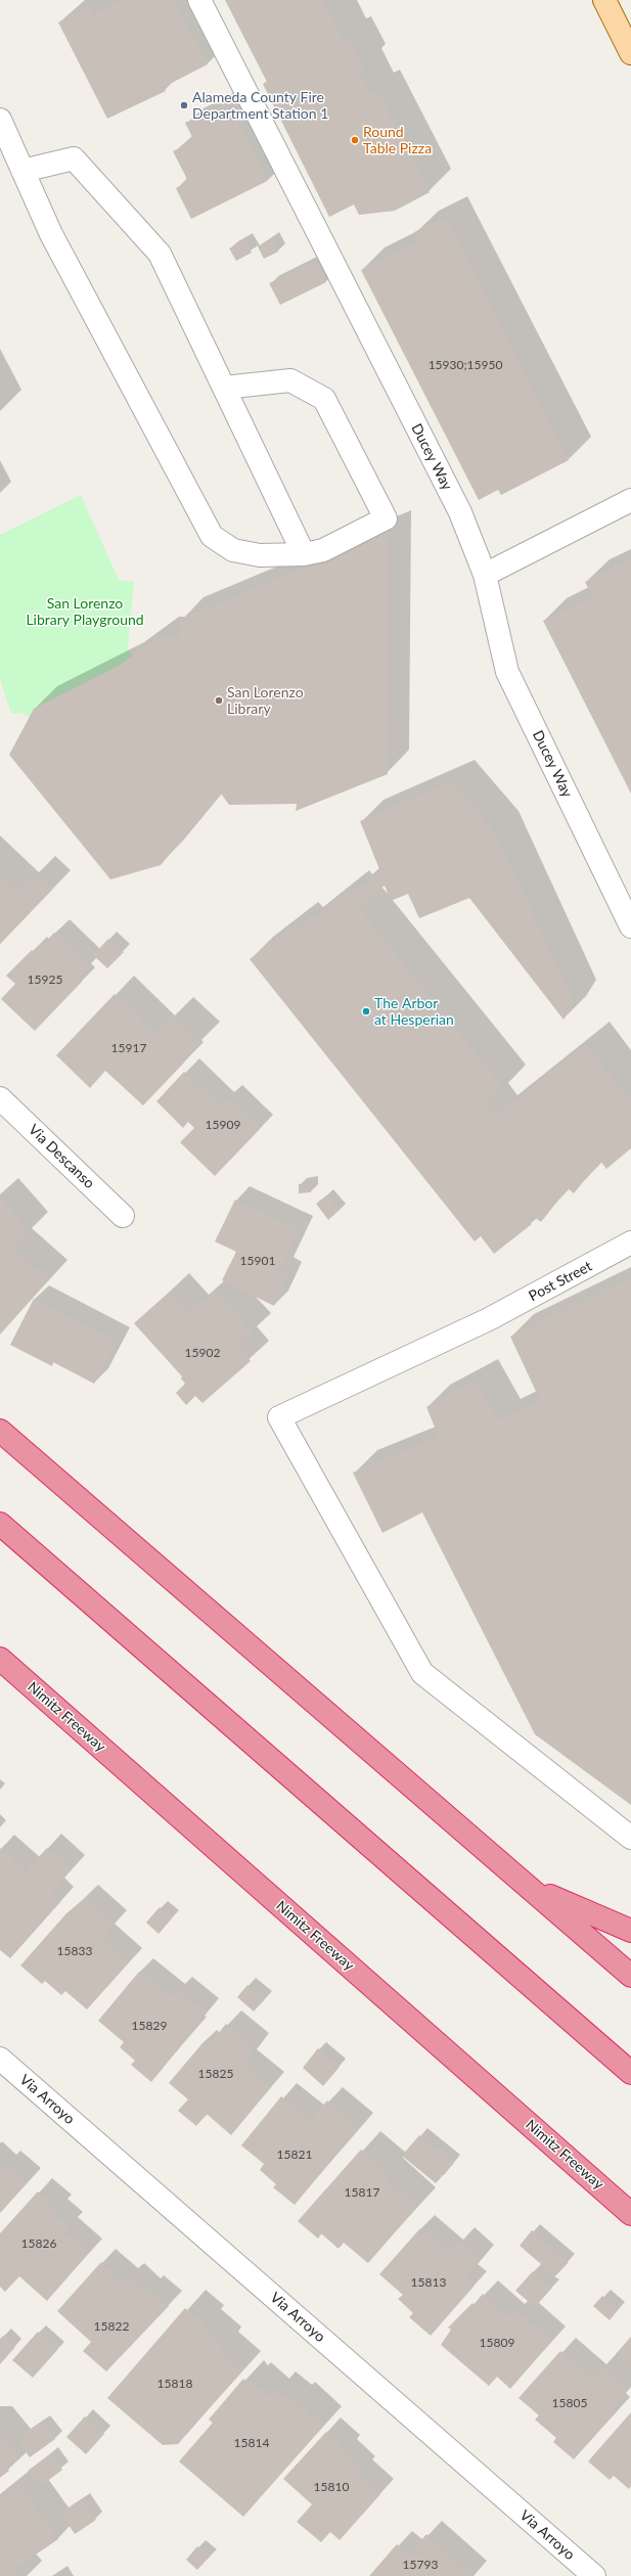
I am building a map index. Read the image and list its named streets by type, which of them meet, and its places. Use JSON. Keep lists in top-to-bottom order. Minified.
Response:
{"streets":{"highway":["Nimitz Freeway"],"street":["Ducey Way","Via Descanso","Post Street","Via Arroyo"]},"parks":["San Lorenzo Library Playground"],"places":["Alameda County Fire Department Station 1","Round Table Pizza","San Lorenzo Library","The Arbor at Hesperian"],"house_numbers":["15930;15950","15925","15917","15909","15901","15902","15833","15829","15825","15821","15817","15826","15813","15822","15809","15818","15805","15814","15810","15793"]}
